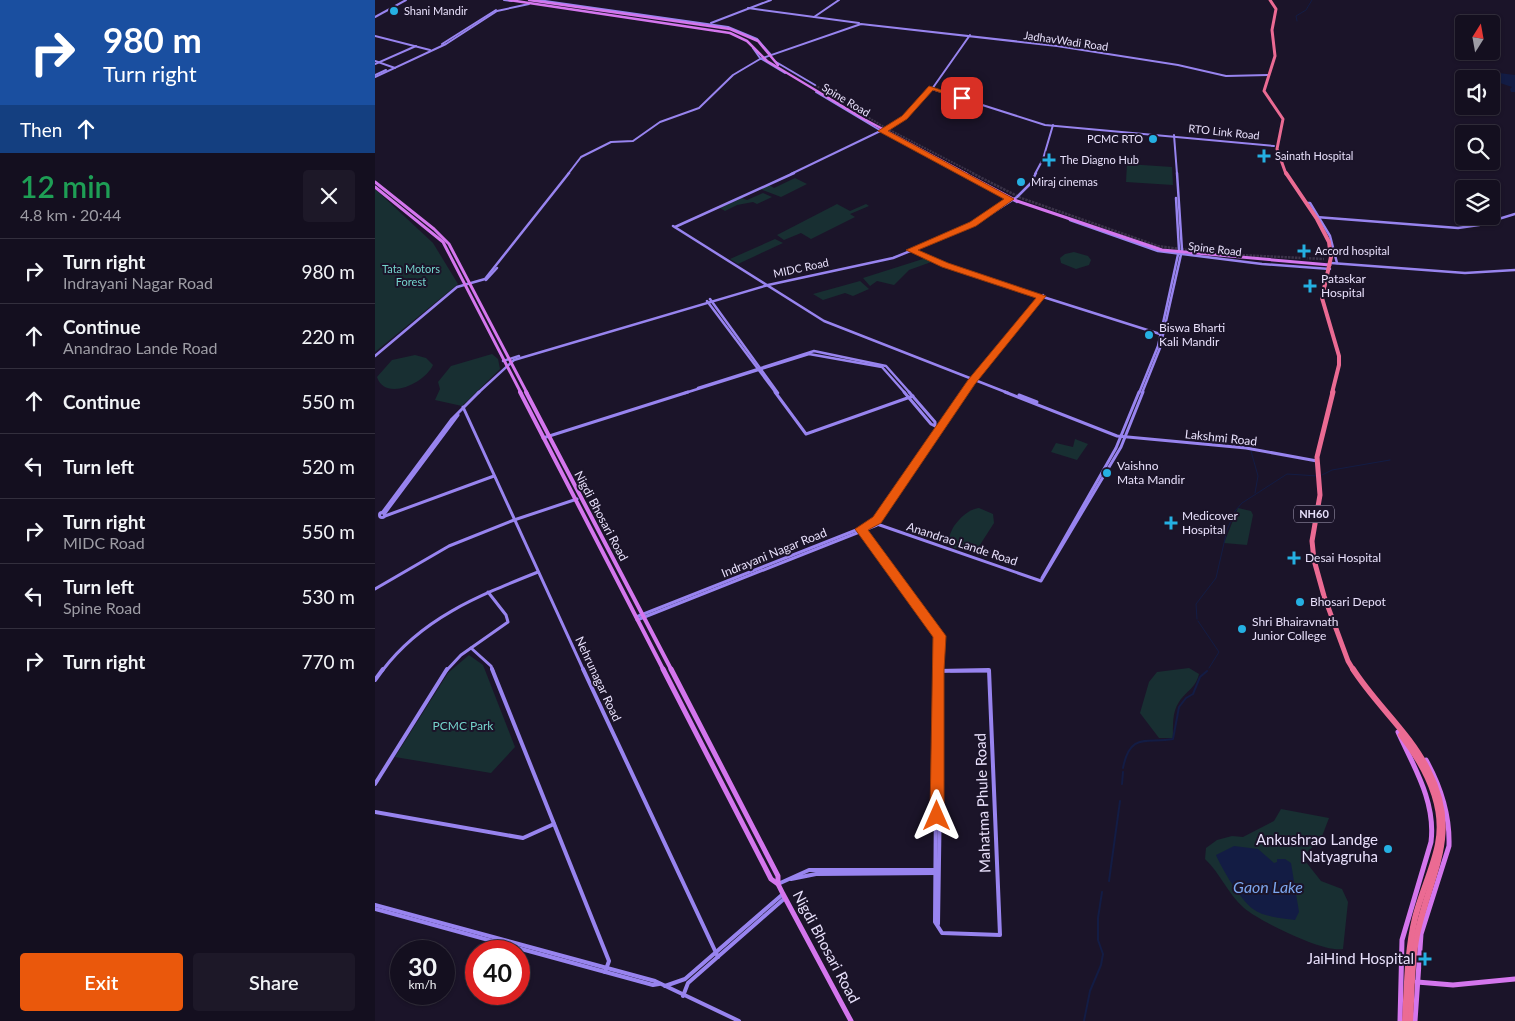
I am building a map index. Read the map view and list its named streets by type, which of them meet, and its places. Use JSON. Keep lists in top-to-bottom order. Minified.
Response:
{"streets":{"highway":["NH60"],"main road":["Spine Road","Nigdi Bhosari Road"],"street":["JadhavWadi Road","RTO Link Road","MIDC Road","Lakshmi Road","Anandrao Lande Road","Indrayani Nagar Road","Nehrunagar Road","Mahatma Phule Road"]},"crossings":[["JadhavWadi Road","NH60"],["Spine Road","MIDC Road"],["Spine Road","Lakshmi Road"],["Spine Road","NH60"],["RTO Link Road","MIDC Road"],["RTO Link Road","NH60"],["MIDC Road","Lakshmi Road"],["MIDC Road","Nigdi Bhosari Road"],["MIDC Road","Nehrunagar Road"],["Lakshmi Road","NH60"],["Lakshmi Road","Anandrao Lande Road"],["Nigdi Bhosari Road","Indrayani Nagar Road"],["Anandrao Lande Road","Indrayani Nagar Road"]],"water":["Gaon Lake"],"parks":["Tata Motors Forest","PCMC Park"],"places":{"other":["Shani Mandir","PCMC RTO","Miraj cinemas","Biswa Bharti Kali Mandir","Vaishno Mata Mandir","Bhosari Depot","Shri Bhairavnath Junior College","Ankushrao Landge Natyagruha"],"health":["Sainath Hospital","The Diagno Hub","Accord hospital","Pataskar Hospital","Medicover Hospital","Desai Hospital","JaiHind Hospital"]},"north":"top","page":{"turn":["980 m","Turn right"],"then":"Then","heading":["12 min","4.8 km · 20:44"],"list":[{"name":"Turn right","note":"Indrayani Nagar Road","value":"980 m"},{"name":"Continue","note":"Anandrao Lande Road","value":"220 m"},{"name":"Continue","value":"550 m"},{"name":"Turn left","value":"520 m"},{"name":"Turn right","note":"MIDC Road","value":"550 m"},{"name":"Turn left","note":"Spine Road","value":"530 m"},{"name":"Turn right","value":"770 m"}],"speed":"30 km/h","limit":"40","buttons":["Exit","Share"]}}
